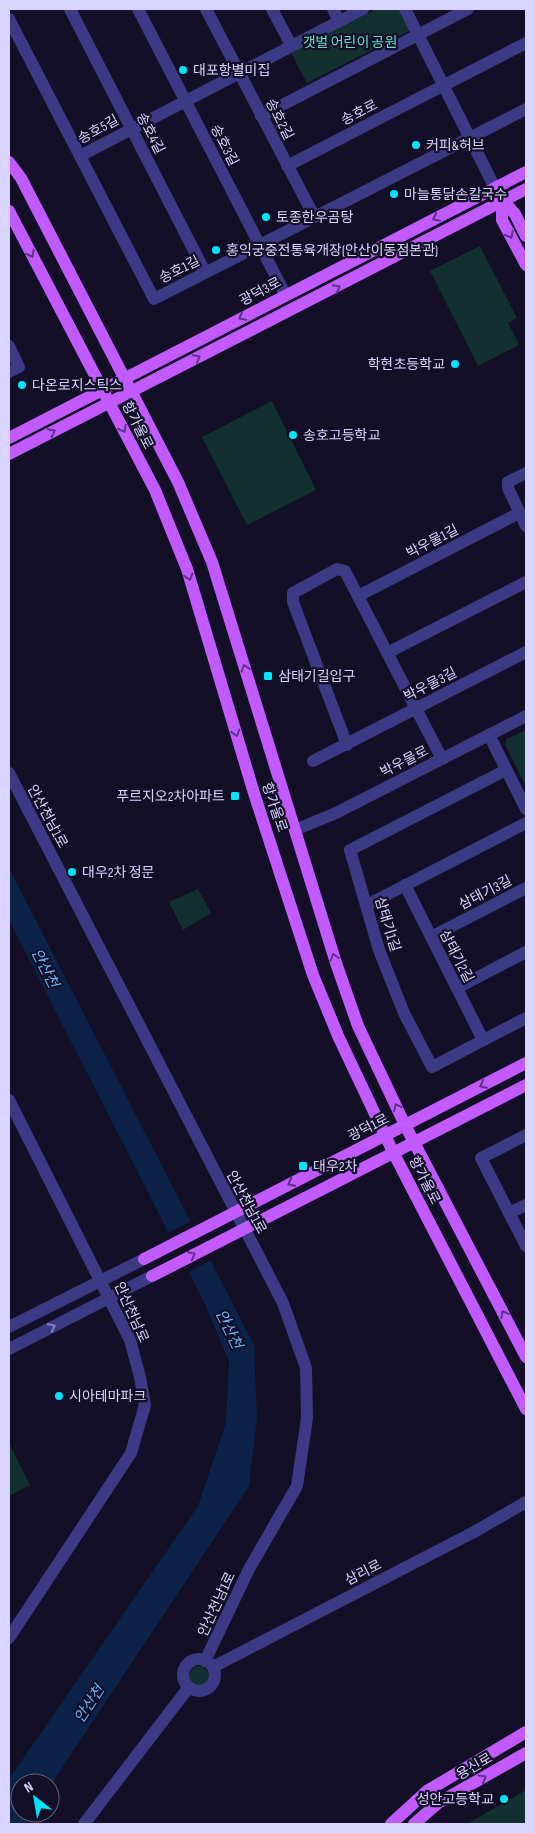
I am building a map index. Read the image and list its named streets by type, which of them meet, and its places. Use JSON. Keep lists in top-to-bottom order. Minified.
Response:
{"streets":{"main road":["광덕3로","항가울로","광덕1로","용신로"],"street":["송호로","송호2길","송호5길","송호4길","송호3길","송호1길","박우물1길","박우물3길","박우물로","안산천남1로","삼태기3길","삼태기1길","삼태기2길","안산천남로","삼리로"]},"crossings":[["송호로","송호2길"],["송호2길","송호5길"],["송호2길","송호1길"],["송호5길","송호4길"],["송호5길","송호3길"],["송호5길","송호1길"],["송호4길","송호1길"],["송호3길","송호1길"],["송호3길","광덕3로"],["광덕3로","항가울로"],["항가울로","박우물로"],["항가울로","광덕1로"],["안산천남1로","광덕1로"],["안산천남1로","삼리로"],["삼태기3길","삼태기2길"],["삼태기1길","삼태기2길"]],"water":["안산천"],"parks":["갯벌 어린이 공원"],"places":{"other":["대포항별미집","커피&허브","마늘통닭손칼국수","토종한우곰탕","홍익궁중전통육개장(안산이동점본관)","학현초등학교","다온로지스틱스","송호고등학교","대우2차 정문","시아테마파크","성안고등학교"],"transit":["삼태기길입구","푸르지오2차아파트","대우2차"]},"north":"top left"}
